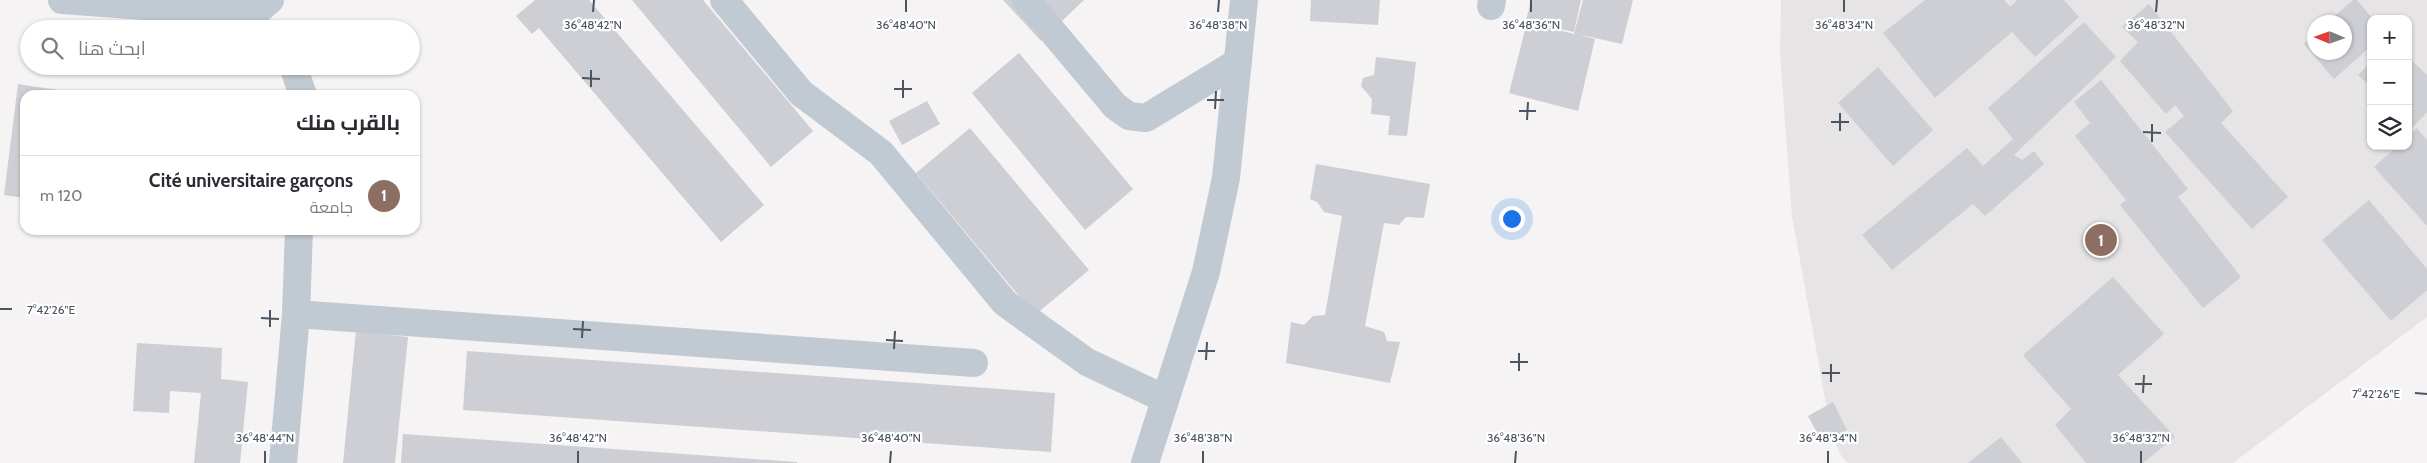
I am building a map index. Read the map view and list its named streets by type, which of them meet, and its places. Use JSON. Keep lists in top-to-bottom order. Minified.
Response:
{"north":"left","page":{"map_buttons":["+","−"],"search":"ابحث هنا","heading":"بالقرب منك","list":[{"mark":"1","name":"Cité universitaire garçons","note":"جامعة","value":"120 m"}],"pins":"1"},"coordinates":["36°48'42\"N","36°48'40\"N","36°48'38\"N","36°48'36\"N","36°48'34\"N","36°48'32\"N","7°42'26\"E","36°48'44\"N"]}
